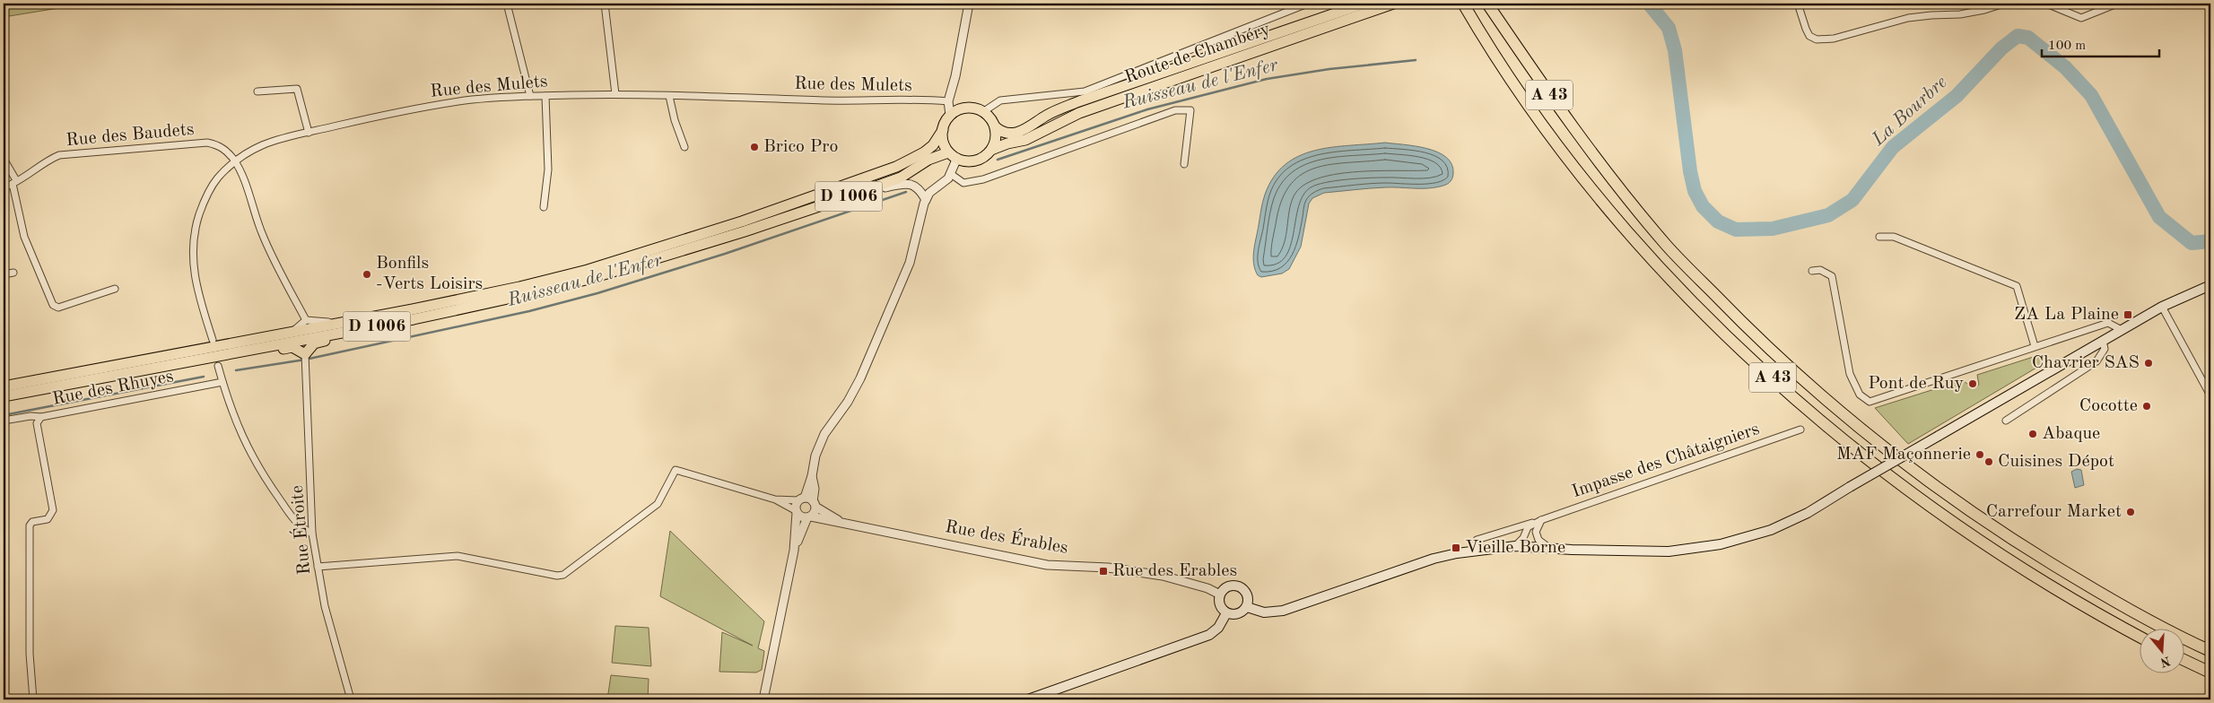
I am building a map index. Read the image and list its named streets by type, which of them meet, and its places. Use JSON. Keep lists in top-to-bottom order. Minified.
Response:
{"streets":{"highway":["A 43"],"main road":["Route de Chambéry","D 1006"],"street":["Rue des Mulets","Rue des Baudets","Rue des Rhuyes","Impasse des Châtaigniers","Rue Étroite","Rue des Érables"]},"crossings":[["Route de Chambéry","D 1006"],["Rue des Mulets","Rue des Baudets"]],"water":["Ruisseau de l'Enfer","La Bourbre"],"places":{"other":["Brico Pro","Bonfils -Verts Loisirs","Chavrier SAS","Pont de Ruy","Cocotte","Abaque","MAF Maçonnerie","Cuisines Dépot","Carrefour Market"],"transit":["ZA La Plaine","Vieille Borne","Rue des Erables"]},"scale_bar":"100 m","north":"bottom"}
